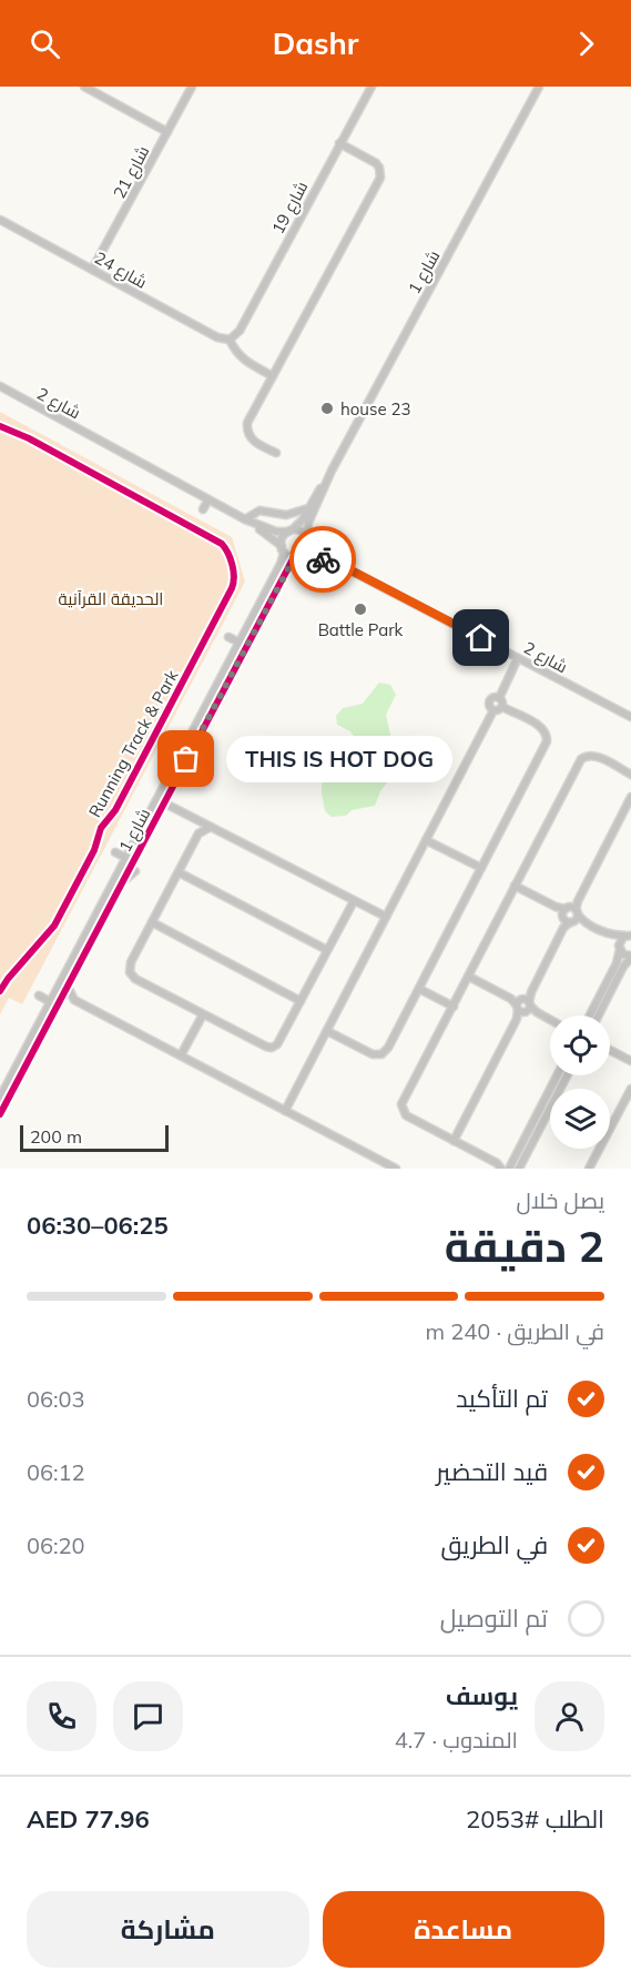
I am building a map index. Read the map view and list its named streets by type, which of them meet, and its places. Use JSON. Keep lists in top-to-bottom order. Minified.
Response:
{"streets":{"street":["شارع 21","شارع 19","شارع 24","شارع 1","شارع 2"],"cycle path":["Running Track & Park"]},"crossings":[["شارع 21","شارع 24"],["شارع 19","شارع 24"],["شارع 1","شارع 2"]],"parks":["الحديقة القرآنية"],"places":["house 23","Battle Park","THIS IS HOT DOG"],"scale_bar":"200 m","page":{"header":"Dashr","bubble":"THIS IS HOT DOG","scale":"200 m","heading":["2 دقيقة","يصل خلال","06:25–06:30"],"panel":["يوسف","المندوب · 4.7","الطلب #2053","AED 77.96"],"bar":"في الطريق · 240 m","list":[["تم التأكيد","06:03"],["قيد التحضير","06:12"],["في الطريق","06:20"],"تم التوصيل"],"buttons":["مساعدة","مشاركة"]}}
